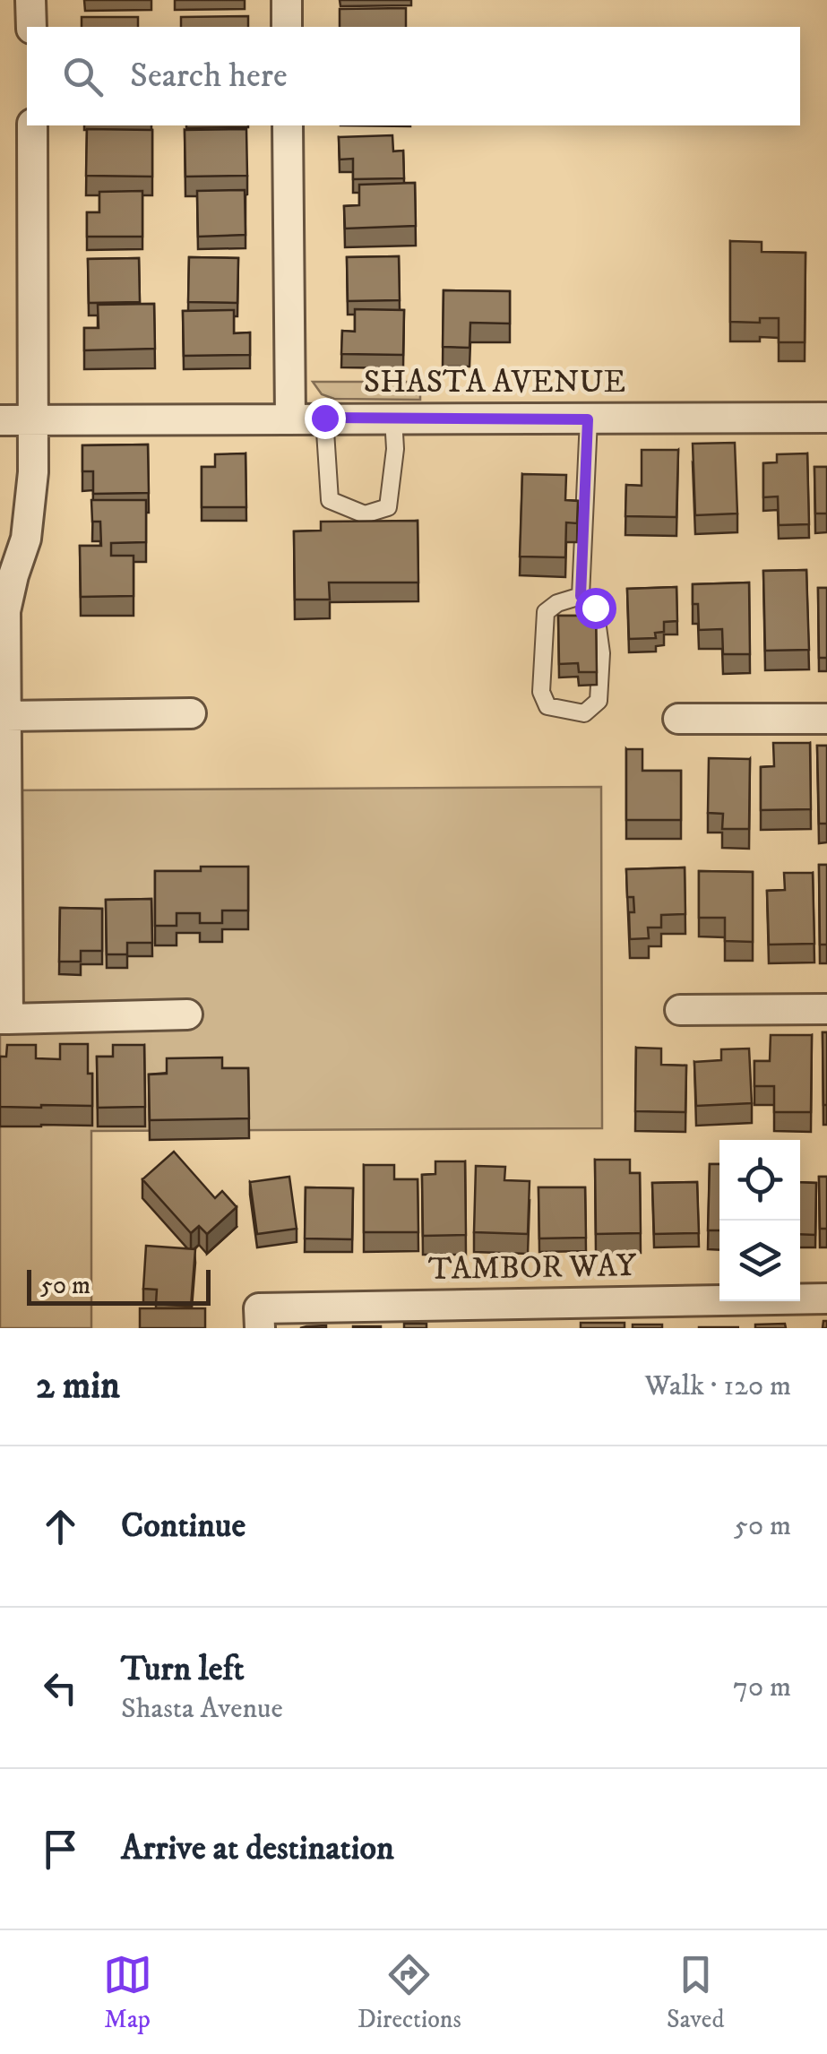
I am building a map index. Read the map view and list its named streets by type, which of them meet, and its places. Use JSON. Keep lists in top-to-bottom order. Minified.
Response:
{"streets":{"street":["SHASTA AVENUE","TAMBOR WAY"]},"scale_bar":"50 m","page":{"search":"Search here","scale":"50 m","heading":["2 min","Walk · 120 m"],"list":[["Continue","50 m"],["Turn left","Shasta Avenue","70 m"],"Arrive at destination"],"nav":["Map","Directions","Saved"]}}
